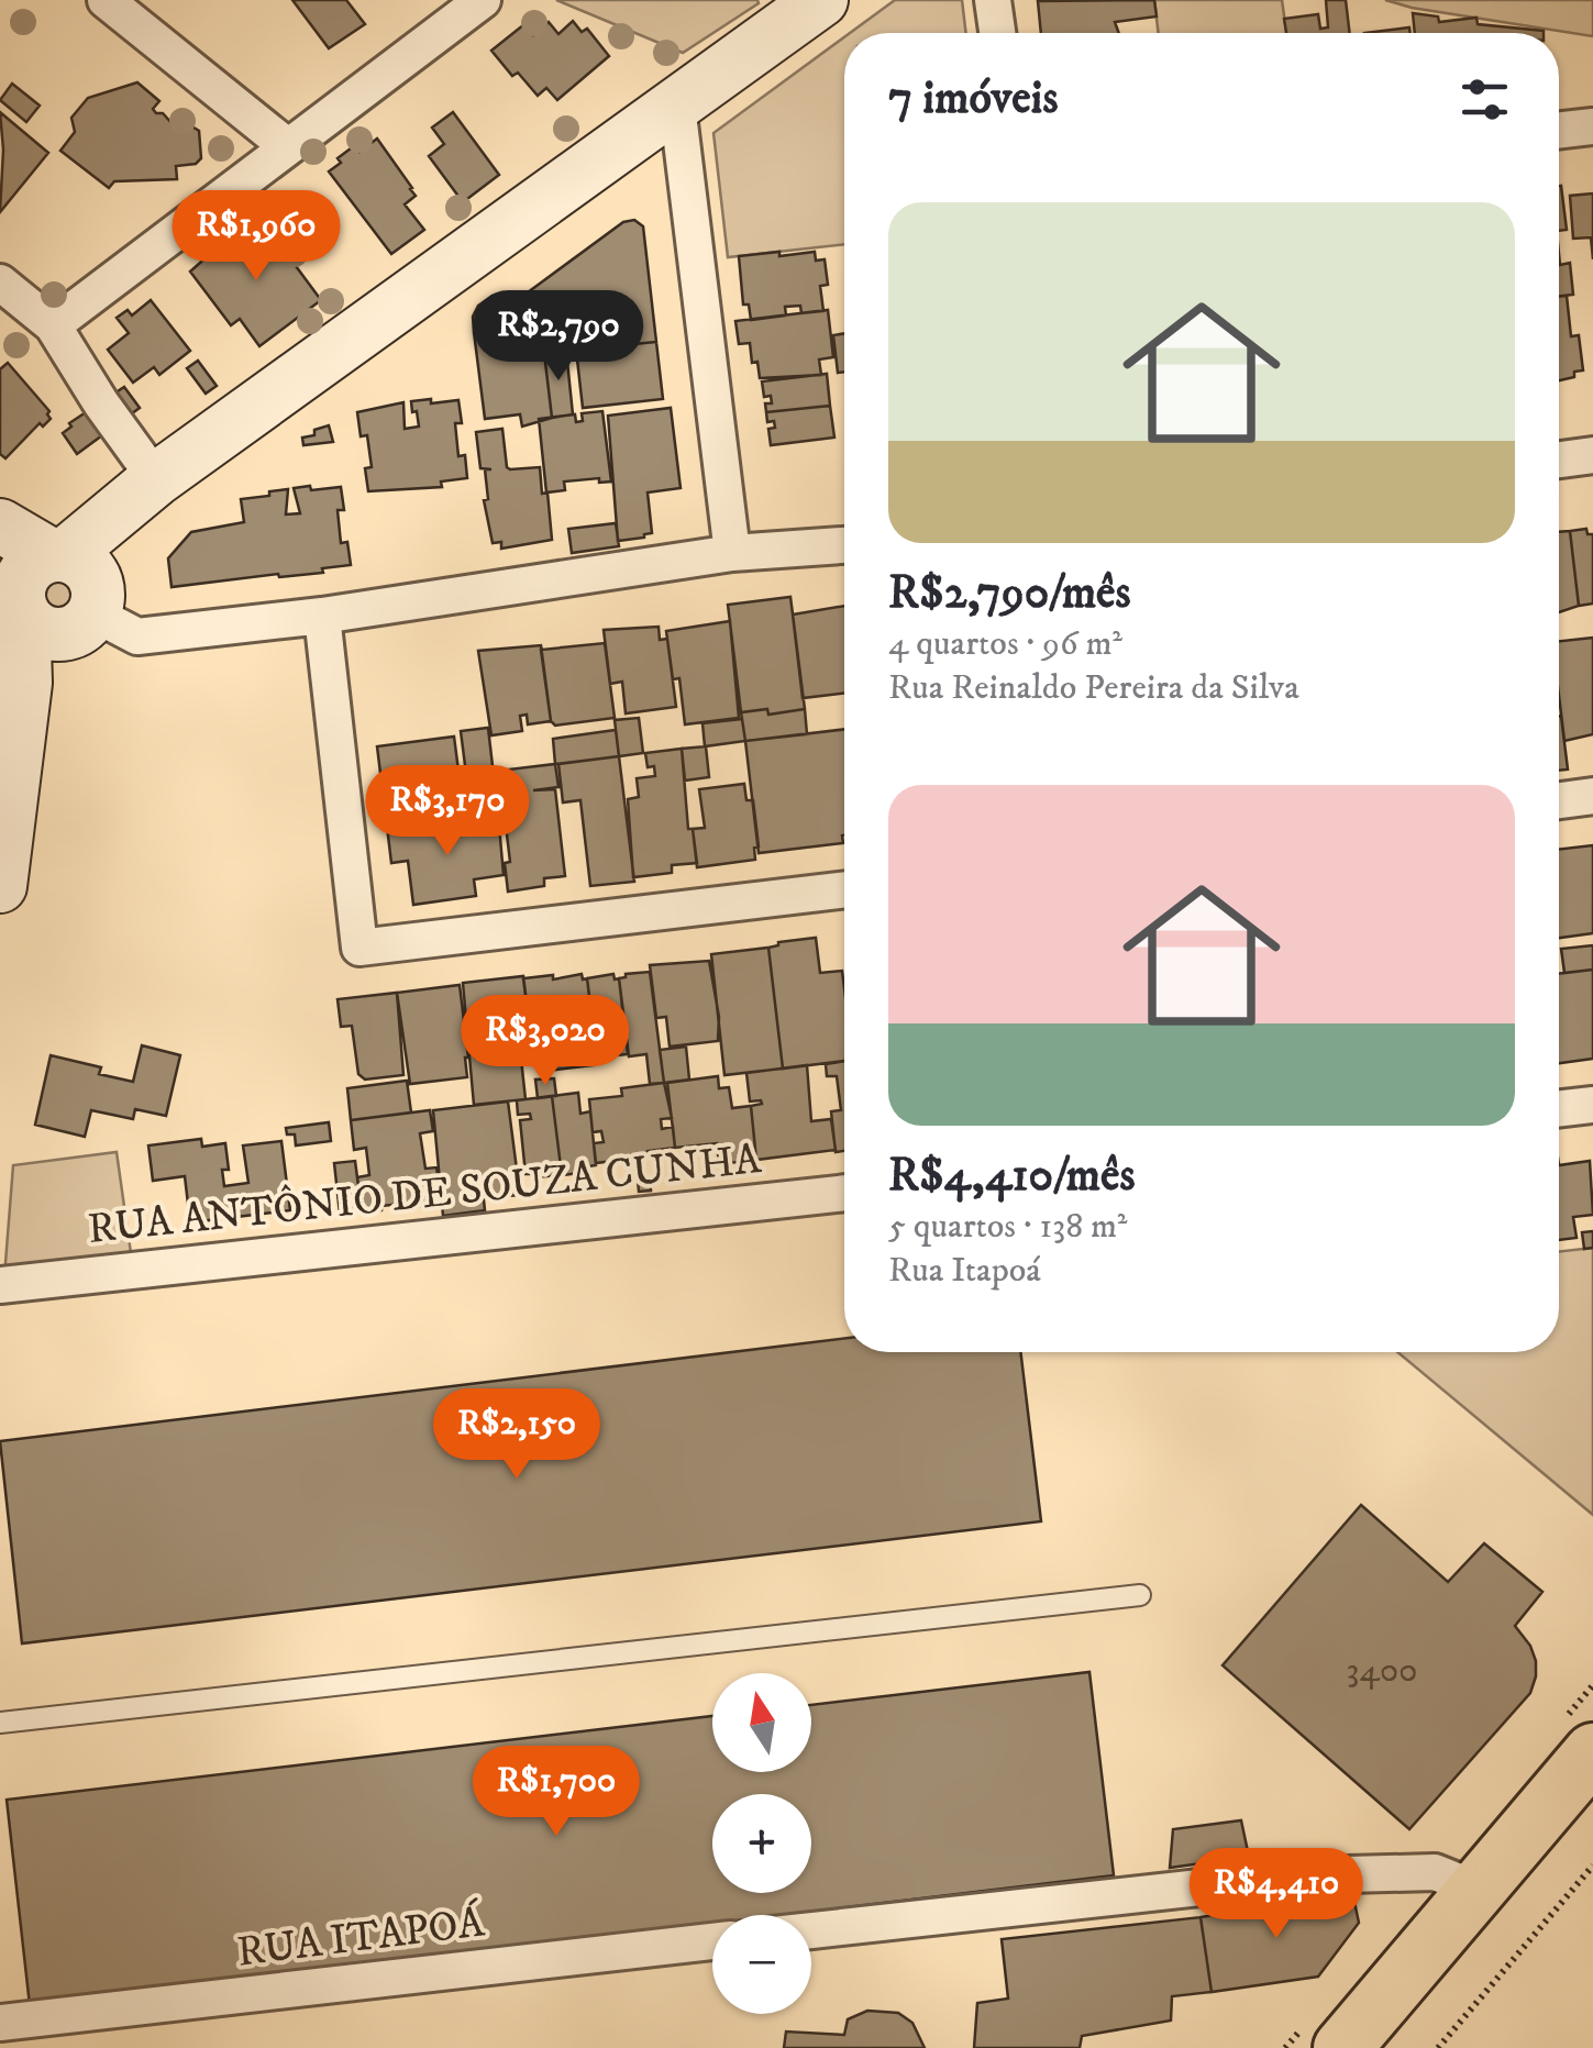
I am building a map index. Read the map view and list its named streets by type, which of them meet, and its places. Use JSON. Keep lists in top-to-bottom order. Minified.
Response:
{"streets":{"street":["RUA ANTÔNIO DE SOUZA CUNHA","RUA ITAPOÁ"]},"house_numbers":["3400"],"north":"top","page":{"heading":"7 imóveis","list":[{"name":"R$2,790/mês","note":"4 quartos · 96 m² · Rua Reinaldo Pereira da Silva"},{"name":"R$4,410/mês","note":"5 quartos · 138 m² · Rua Itapoá"}],"price":["R$1,960","R$2,790","R$3,170","R$3,020","R$2,150","R$1,700","R$4,410"],"map_buttons":["+","−"]}}
